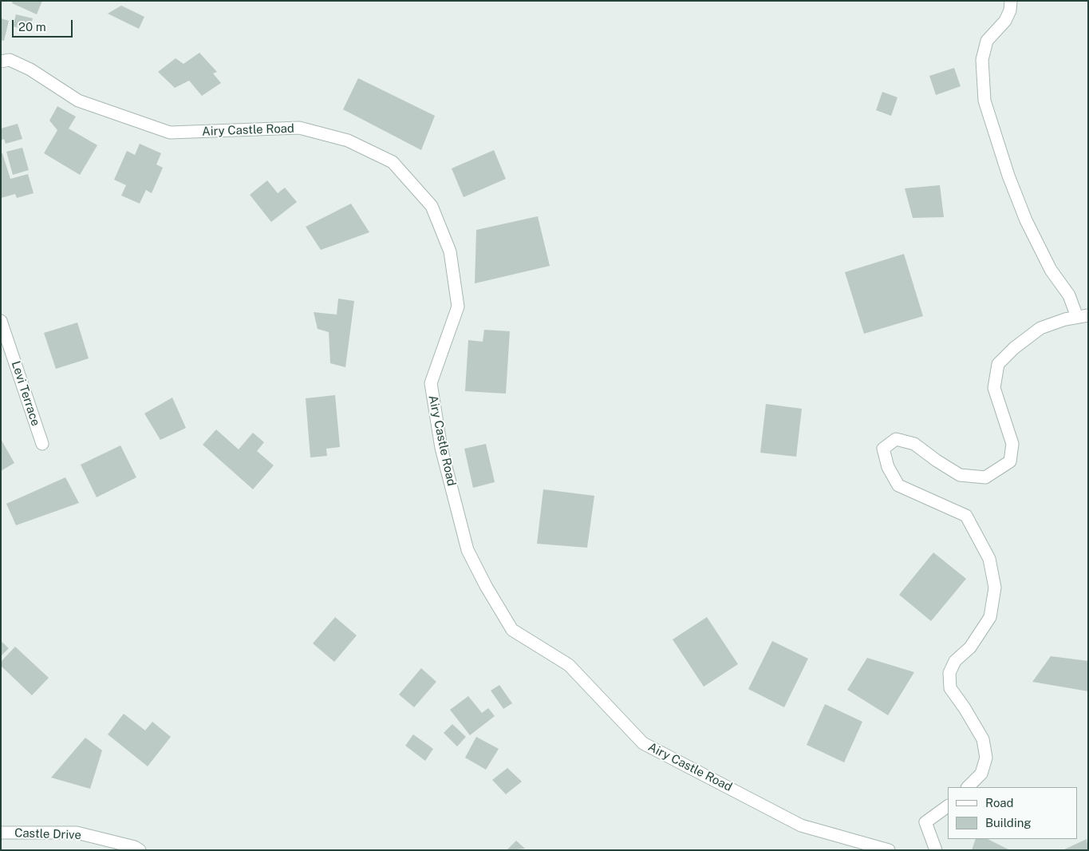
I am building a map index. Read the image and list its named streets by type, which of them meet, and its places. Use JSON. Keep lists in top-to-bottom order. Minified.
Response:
{"streets":{"street":["Airy Castle Road","Levi Terrace","Castle Drive"]},"legend":["Road","Building"],"scale_bar":"20 m"}
